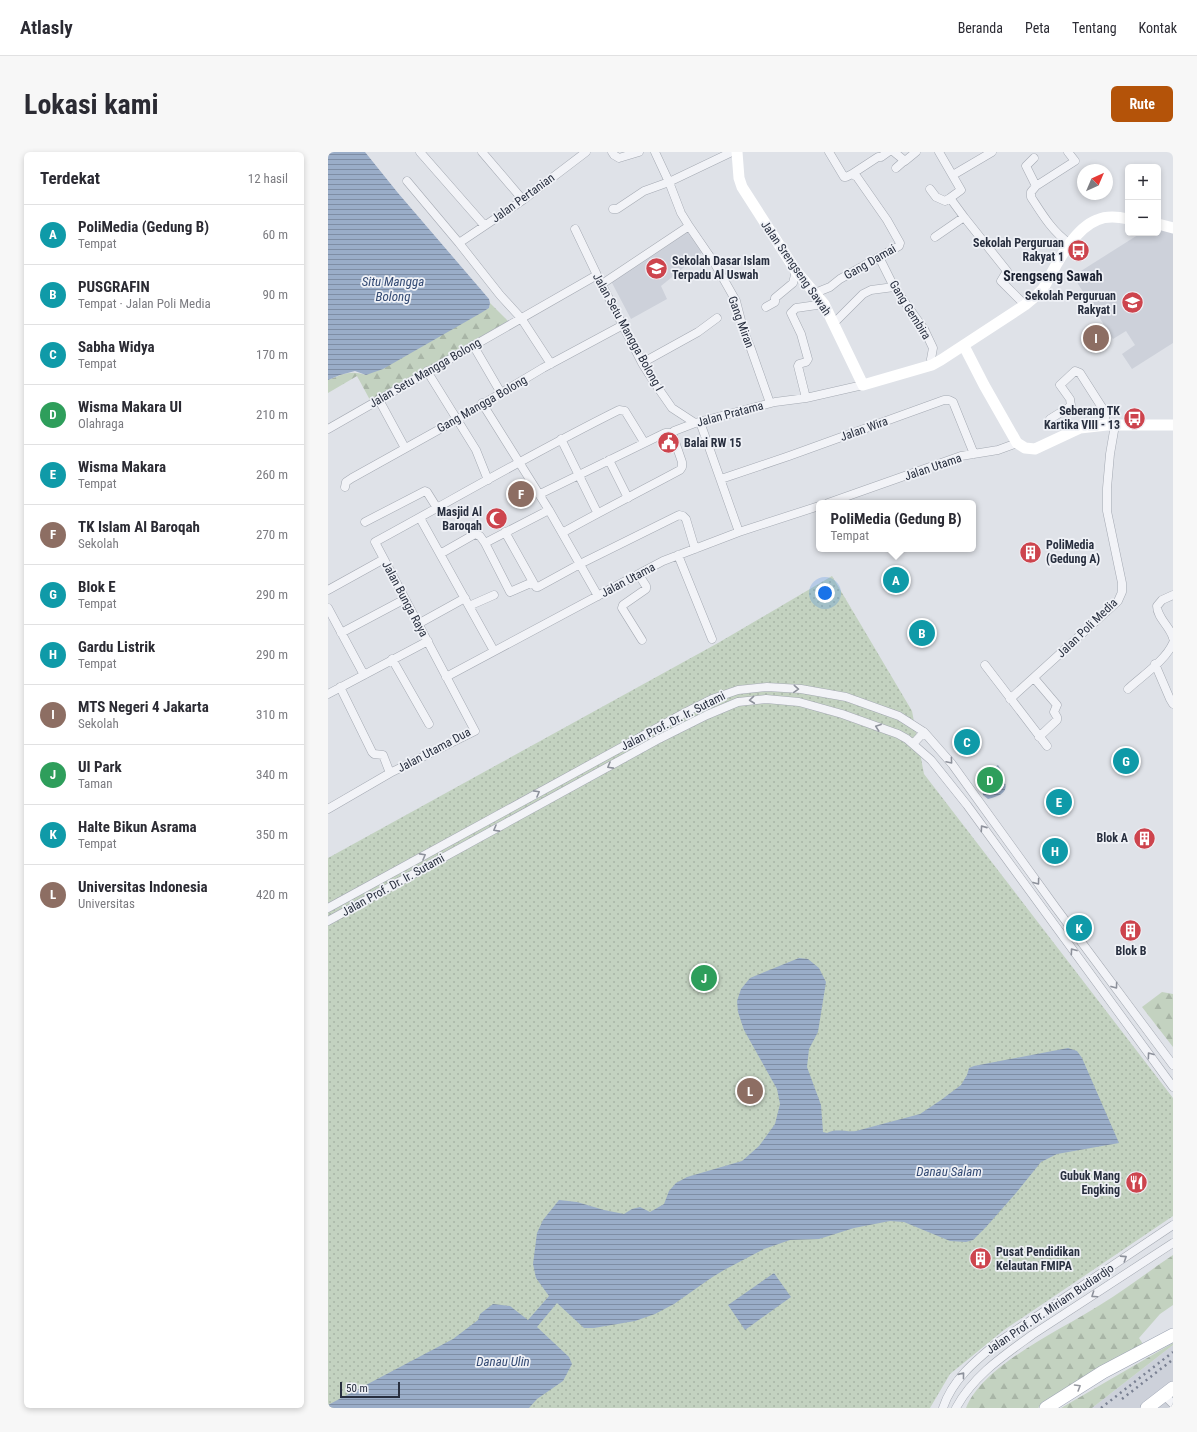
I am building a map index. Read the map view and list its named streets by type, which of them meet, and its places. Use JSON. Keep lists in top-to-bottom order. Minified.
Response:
{"streets":{"street":["Jalan Pertanian","Gang Damai","Jalan Srengseng Sawah","Gang Gembira","Gang Miran","Jalan Setu Mangga Bolong I","Jalan Setu Mangga Bolong","Gang Mangga Bolong","Jalan Pratama","Jalan Wira","Jalan Utama","Jalan Bunga Raya","Jalan Poli Media","Jalan Prof. Dr. Ir. Sutami","Jalan Utama Dua","Jalan Prof. Dr. Miriam Budiardjo"]},"crossings":[["Gang Damai","Jalan Srengseng Sawah"],["Gang Damai","Gang Gembira"],["Jalan Srengseng Sawah","Jalan Pratama"],["Gang Miran","Jalan Pratama"],["Jalan Setu Mangga Bolong I","Jalan Setu Mangga Bolong"],["Jalan Setu Mangga Bolong I","Gang Mangga Bolong"],["Jalan Setu Mangga Bolong I","Jalan Pratama"],["Jalan Wira","Jalan Utama"],["Jalan Utama","Jalan Utama Dua"],["Jalan Bunga Raya","Jalan Utama Dua"]],"districts":["Srengseng Sawah"],"water":["Situ Mangga Bolong","Danau Salam","Danau Ulin"],"places":{"bus stop":["Sekolah Perguruan Rakyat 1","Seberang TK Kartika VIII - 13"],"school or university":["Sekolah Dasar Islam Terpadu Al Uswah","Sekolah Perguruan Rakyat I"],"public building":["Balai RW 15"],"mosque":["Masjid Al Baroqah"],"building":["PoliMedia (Gedung A)","Blok A","Blok B","Pusat Pendidikan Kelautan FMIPA"],"restaurant":["Gubuk Mang Engking"]},"scale_bar":"50 m","north":"top right","page":{"header":"Atlasly","nav":["Beranda","Peta","Tentang","Kontak"],"buttons":"Rute","title":"Lokasi kami","heading":["Terdekat","12 hasil"],"map_buttons":["+","−"],"list":[{"mark":"A","name":"PoliMedia (Gedung B)","note":"Tempat","value":"60 m"},{"mark":"B","name":"PUSGRAFIN","note":"Tempat · Jalan Poli Media","value":"90 m"},{"mark":"C","name":"Sabha Widya","note":"Tempat","value":"170 m"},{"mark":"D","name":"Wisma Makara UI","note":"Olahraga","value":"210 m"},{"mark":"E","name":"Wisma Makara","note":"Tempat","value":"260 m"},{"mark":"F","name":"TK Islam Al Baroqah","note":"Sekolah","value":"270 m"},{"mark":"G","name":"Blok E","note":"Tempat","value":"290 m"},{"mark":"H","name":"Gardu Listrik","note":"Tempat","value":"290 m"},{"mark":"I","name":"MTS Negeri 4 Jakarta","note":"Sekolah","value":"310 m"},{"mark":"J","name":"UI Park","note":"Taman","value":"340 m"},{"mark":"K","name":"Halte Bikun Asrama","note":"Tempat","value":"350 m"},{"mark":"L","name":"Universitas Indonesia","note":"Universitas","value":"420 m"}],"pins":["I","F","A","B","C","G","D","E","H","K","J","L"],"popup":["PoliMedia (Gedung B)","Tempat"],"scale":"50 m"}}
